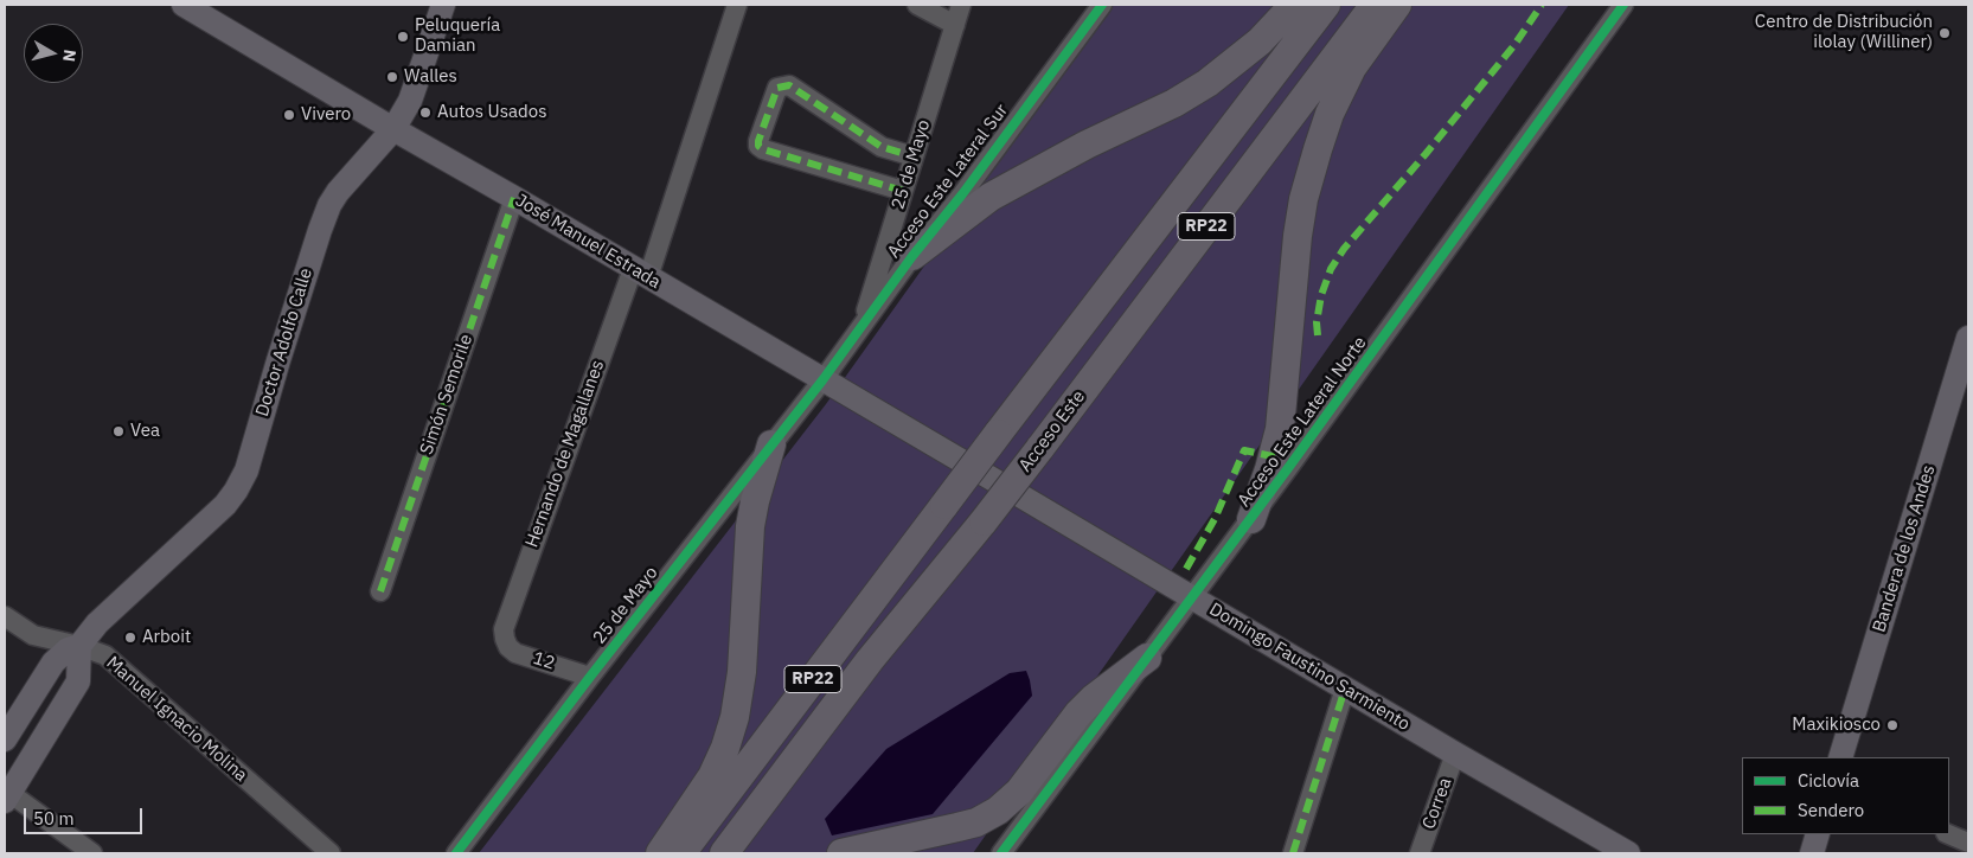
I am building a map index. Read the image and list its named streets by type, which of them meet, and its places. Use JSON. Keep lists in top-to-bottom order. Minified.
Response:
{"streets":{"highway":["RP22","Acceso Este"],"main road":["José Manuel Estrada","Doctor Adolfo Calle","Bandera de los Andes","Domingo Faustino Sarmiento"],"street":["25 de Mayo","Acceso Este Lateral Sur","Simón Semorile","Acceso Este Lateral Norte","Hernando de Magallanes","12","Manuel Ignacio Molina","Correa"]},"crossings":[["25 de Mayo","Acceso Este Lateral Sur"],["25 de Mayo","José Manuel Estrada"],["25 de Mayo","12"],["Acceso Este Lateral Sur","José Manuel Estrada"],["José Manuel Estrada","Doctor Adolfo Calle"],["José Manuel Estrada","Simón Semorile"],["José Manuel Estrada","Hernando de Magallanes"],["José Manuel Estrada","Domingo Faustino Sarmiento"],["Doctor Adolfo Calle","Manuel Ignacio Molina"],["Acceso Este Lateral Norte","Domingo Faustino Sarmiento"],["Hernando de Magallanes","12"],["Domingo Faustino Sarmiento","Correa"]],"places":["Centro de Distribución ilolay (Williner)","Peluquería Damian","Walles","Autos Usados","Vivero","Vea","Arboit","Maxikiosco"],"legend":["Ciclovía","Sendero"],"scale_bar":"50 m","north":"right"}
